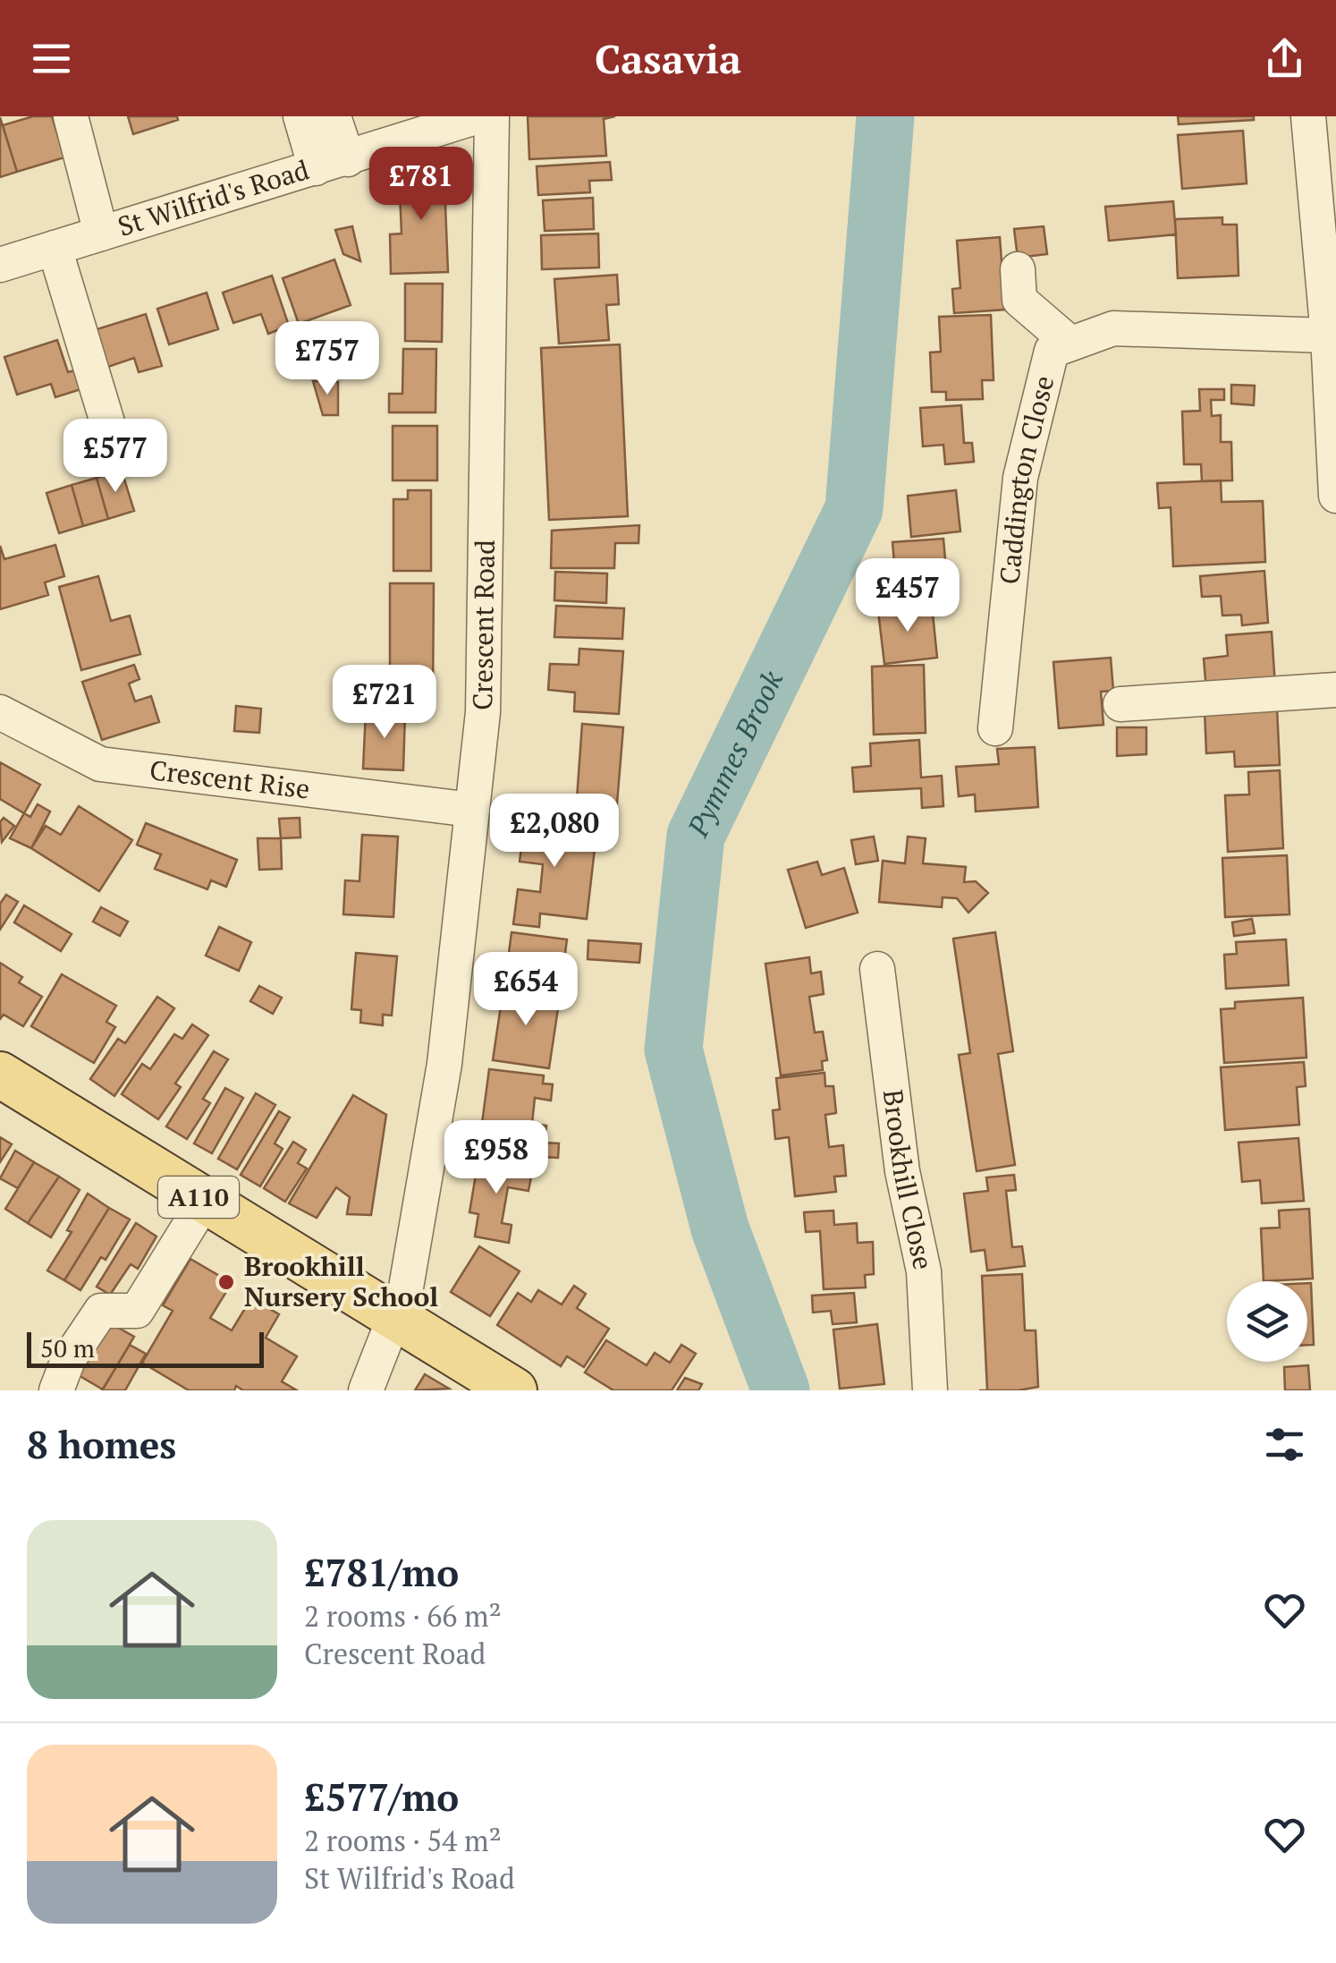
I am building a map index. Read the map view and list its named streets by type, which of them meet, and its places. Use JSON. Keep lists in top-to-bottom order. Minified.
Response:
{"streets":{"main road":["A110"],"street":["St Wilfrid's Road","Caddington Close","Crescent Road","Crescent Rise","Brookhill Close"]},"crossings":[["Crescent Road","Crescent Rise"],["Crescent Road","A110"]],"water":["Pymmes Brook"],"places":["Brookhill Nursery School"],"scale_bar":"50 m","page":{"header":"Casavia","price":["£781","£757","£577","£457","£721","£2,080","£654","£958"],"scale":"50 m","heading":"8 homes","list":[{"name":"£781/mo","note":"2 rooms · 66 m² · Crescent Road"},{"name":"£577/mo","note":"2 rooms · 54 m² · St Wilfrid's Road"}]}}
